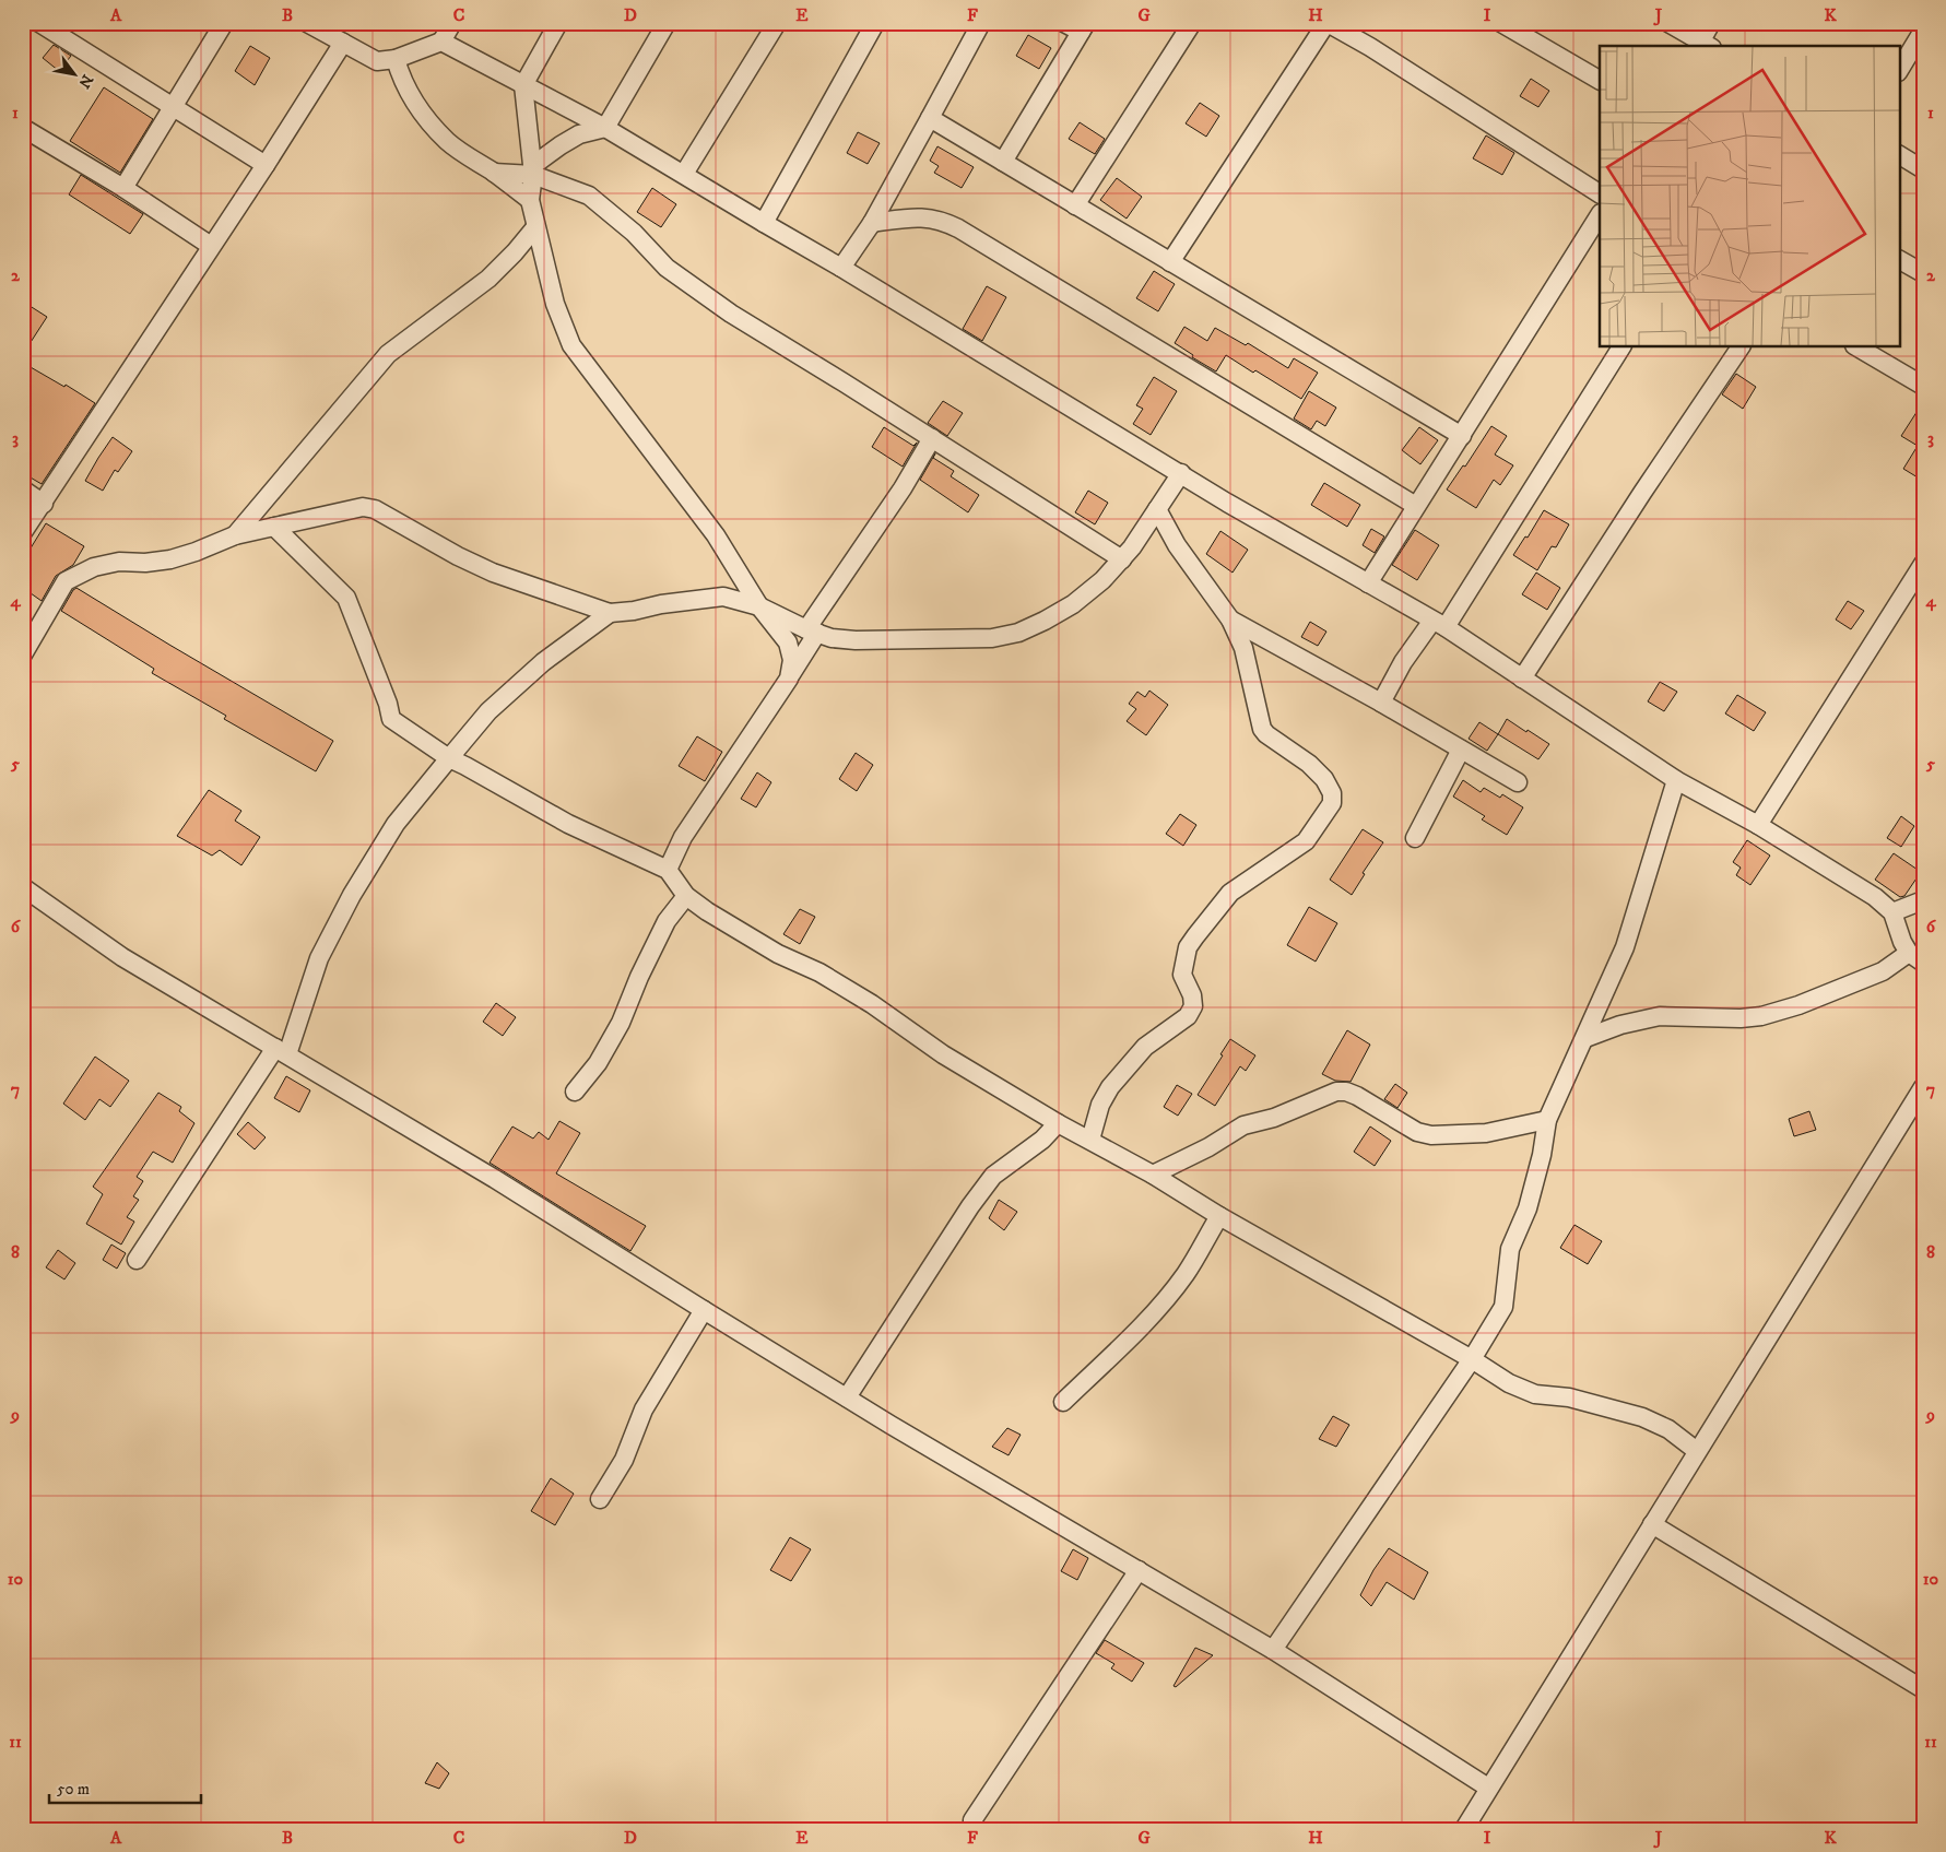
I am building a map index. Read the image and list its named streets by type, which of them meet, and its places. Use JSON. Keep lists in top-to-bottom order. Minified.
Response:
{"scale_bar":"50 m","north":"bottom right","grid":{"columns":["A","B","C","D","E","F","G","H","I","J","K"],"rows":["1","2","3","4","5","6","7","8","9","10","11"]}}
